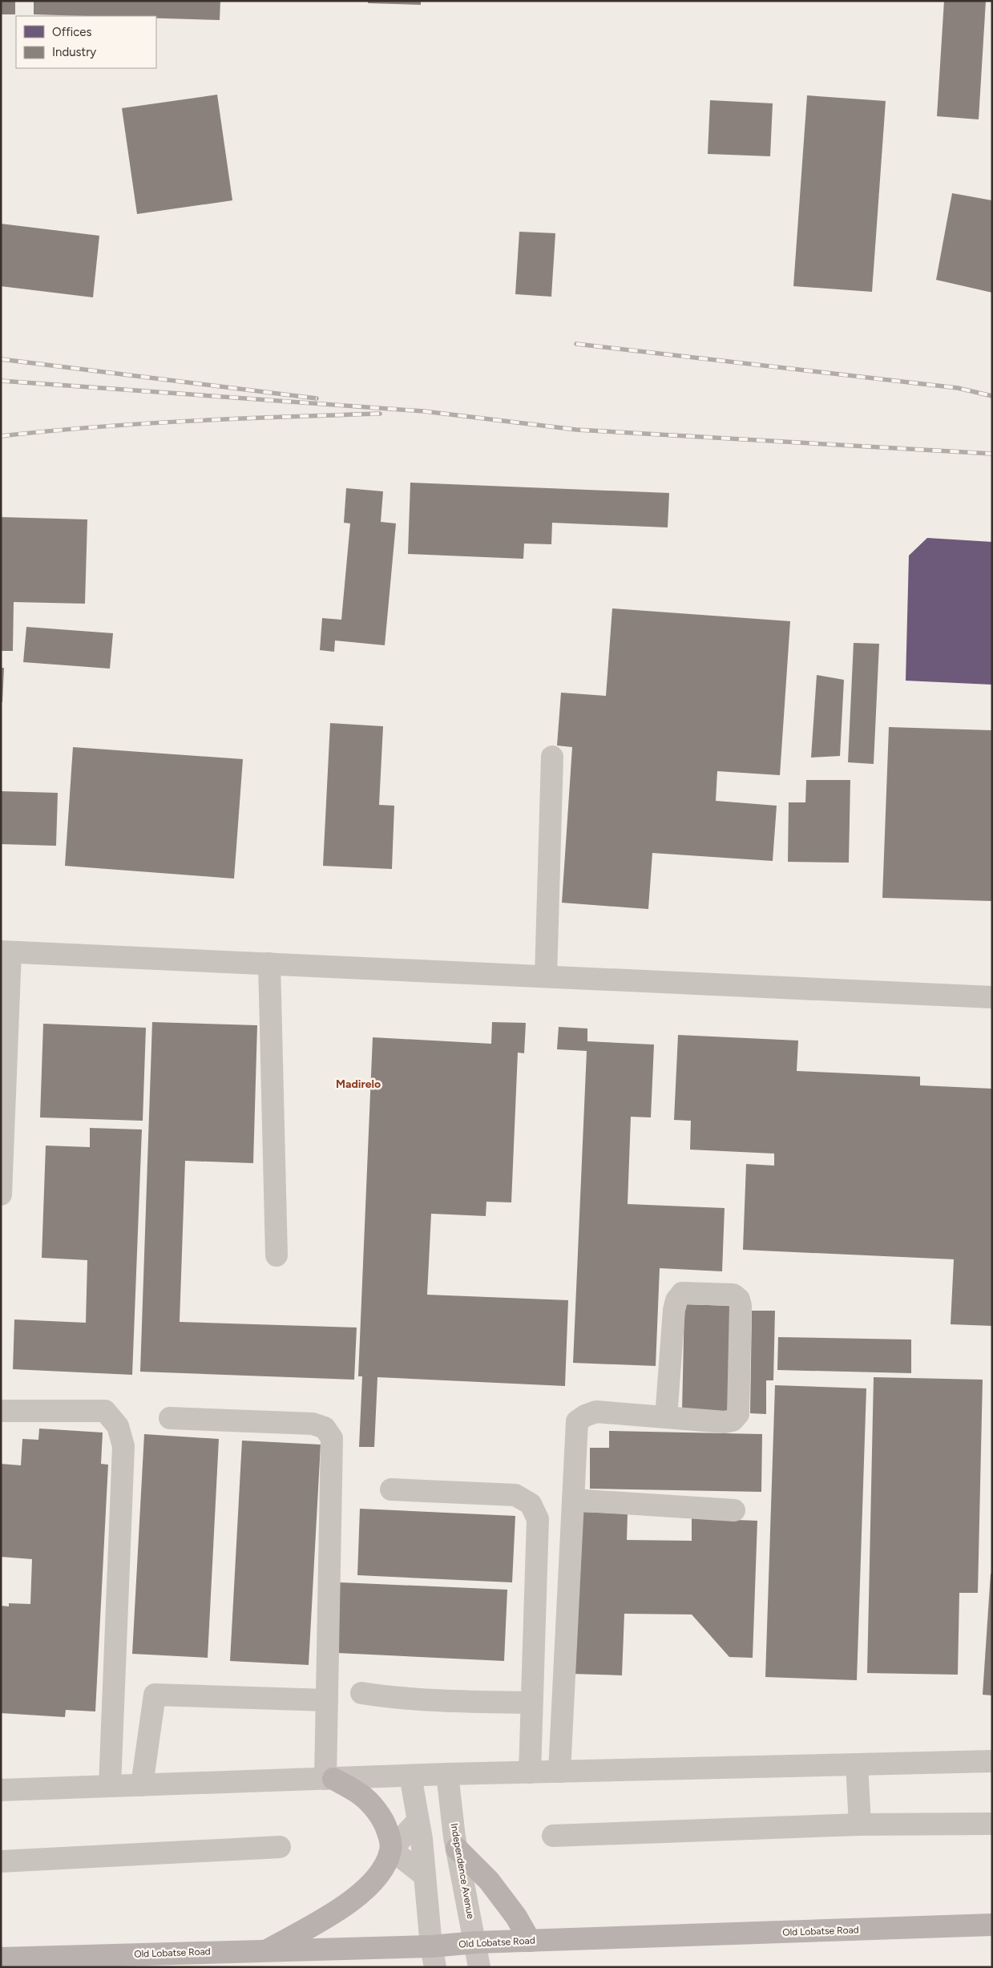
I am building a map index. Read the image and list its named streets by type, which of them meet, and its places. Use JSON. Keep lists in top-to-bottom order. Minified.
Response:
{"streets":{"main road":["Old Lobatse Road"],"street":["Independence Avenue"]},"crossings":[["Independence Avenue","Old Lobatse Road"]],"districts":["Madirelo"],"legend":["Offices","Industry"]}
